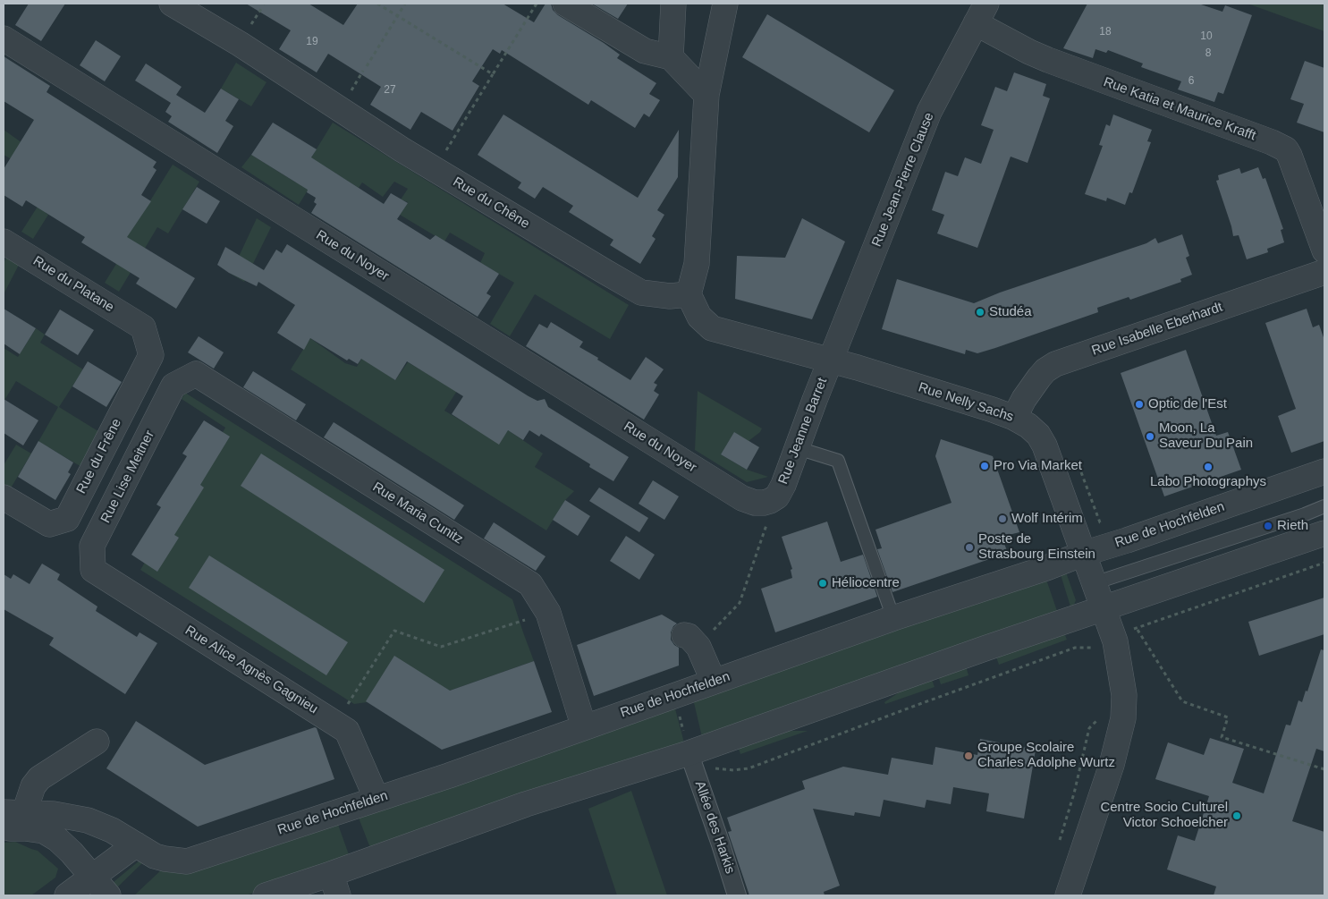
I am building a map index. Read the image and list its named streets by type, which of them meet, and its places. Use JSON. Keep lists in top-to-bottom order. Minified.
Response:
{"streets":{"street":["Rue Katia et Maurice Krafft","Rue Jean-Pierre Clause","Rue du Chêne","Rue du Noyer","Rue du Platane","Rue Isabelle Eberhardt","Rue Nelly Sachs","Rue Jeanne Barret","Rue du Frêne","Rue Lise Meitner","Rue Maria Cunitz","Rue de Hochfelden","Rue Alice Agnès Gagnieu","Allée des Harkis"]},"crossings":[["Rue Katia et Maurice Krafft","Rue Jean-Pierre Clause"],["Rue Jean-Pierre Clause","Rue Nelly Sachs"],["Rue Jean-Pierre Clause","Rue Jeanne Barret"],["Rue du Noyer","Rue Jeanne Barret"],["Rue du Platane","Rue du Frêne"],["Rue Isabelle Eberhardt","Rue Nelly Sachs"],["Rue Nelly Sachs","Rue Jeanne Barret"],["Rue Nelly Sachs","Rue de Hochfelden"],["Rue Lise Meitner","Rue Maria Cunitz"],["Rue Lise Meitner","Rue Alice Agnès Gagnieu"],["Rue Maria Cunitz","Rue de Hochfelden"],["Rue de Hochfelden","Rue Alice Agnès Gagnieu"]],"places":["Studéa","Optic de l'Est","Moon, La Saveur Du Pain","Pro Via Market","Labo Photographys","Wolf Intérim","Rieth","Poste de Strasbourg Einstein","Héliocentre","Groupe Scolaire Charles Adolphe Wurtz","Centre Socio Culturel Victor Schoelcher"],"house_numbers":["18","10","19","8","6","27"]}
